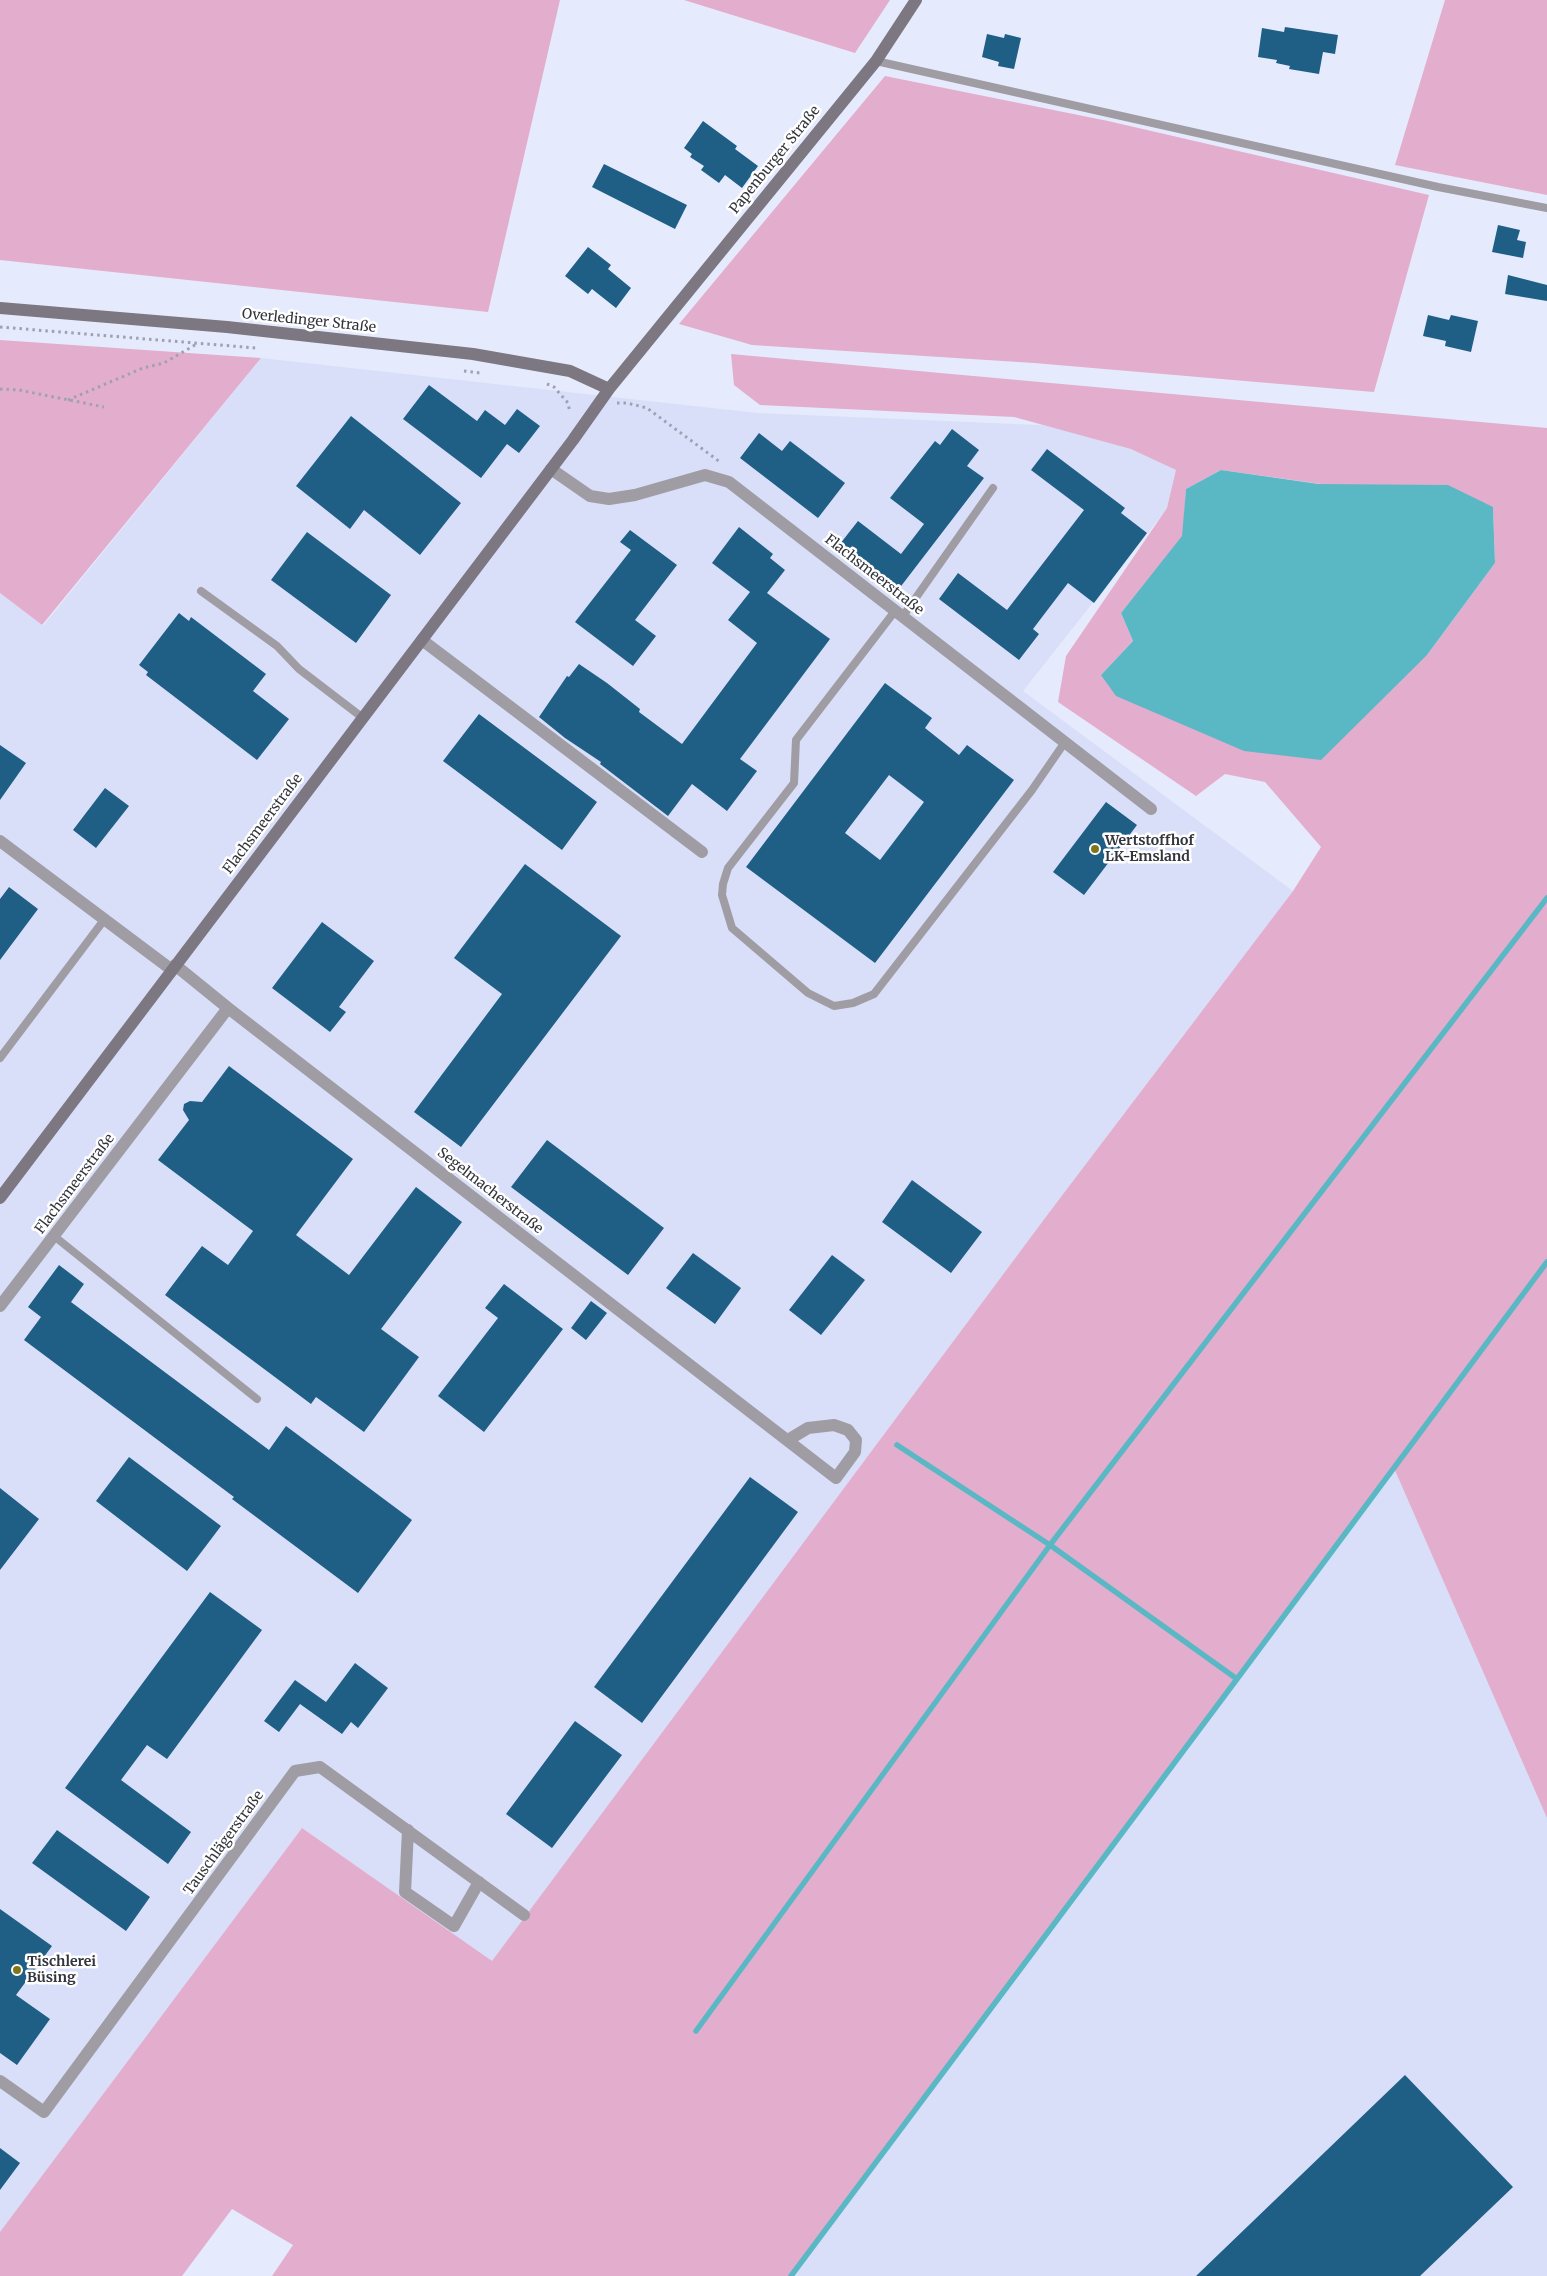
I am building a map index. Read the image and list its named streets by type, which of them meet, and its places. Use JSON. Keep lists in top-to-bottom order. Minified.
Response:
{"streets":{"street":["Papenburger Straße","Overledinger Straße","Flachsmeerstraße","Segelmacherstraße","Tauschlägerstraße"]},"crossings":[["Papenburger Straße","Flachsmeerstraße"],["Overledinger Straße","Flachsmeerstraße"],["Flachsmeerstraße","Segelmacherstraße"]],"places":["Wertstoffhof LK-Emsland","Tischlerei Büsing"]}
